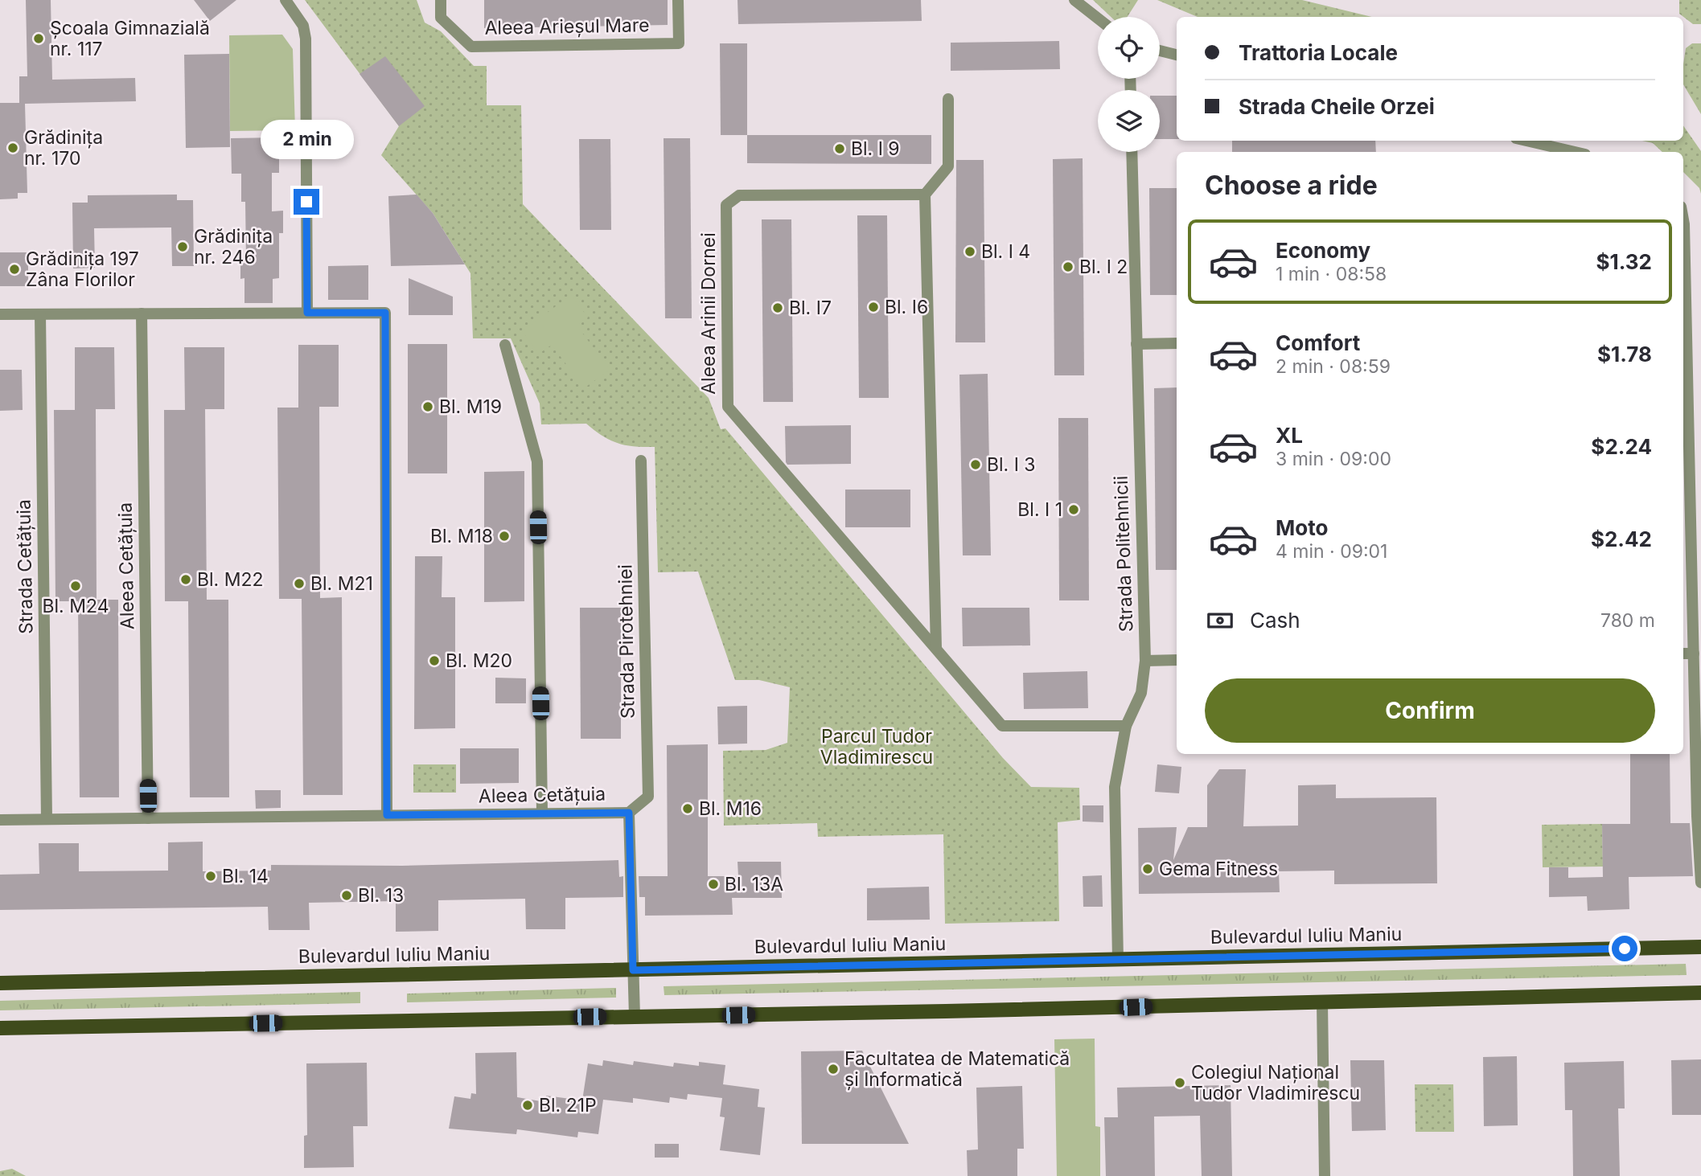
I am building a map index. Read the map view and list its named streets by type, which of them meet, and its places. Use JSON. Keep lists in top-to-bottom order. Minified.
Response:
{"streets":{"main road":["Bulevardul Iuliu Maniu"],"street":["Aleea Arieșul Mare","Aleea Arinii Dornei","Strada Politehnicii","Aleea Cetățuia","Strada Cetățuia","Strada Pirotehniei"]},"crossings":[["Aleea Arinii Dornei","Strada Politehnicii"],["Strada Politehnicii","Bulevardul Iuliu Maniu"],["Aleea Cetățuia","Strada Cetățuia"],["Aleea Cetățuia","Strada Pirotehniei"],["Aleea Cetățuia","Bulevardul Iuliu Maniu"]],"parks":["Parcul Tudor Vladimirescu"],"places":["Școala Gimnazială nr. 117","Grădinița nr. 170","Bl. I 9","Grădinița nr. 246","Bl. I 4","Bl. I 2","Grădinița 197 Zâna Florilor","Bl. I6","Bl. I7","Bl. M19","Bl. I 3","Bl. I 1","Bl. M18","Bl. M22","Bl. M21","Bl. M24","Bl. M20","Bl. M16","Gema Fitness","Bl. 14","Bl. 13A","Bl. 13","Facultatea de Matematică și Informatică","Colegiul Național Tudor Vladimirescu","Bl. 21P"],"page":{"banner":["Trattoria Locale","Strada Cheile Orzei"],"bubble":"2 min","heading":"Choose a ride","list":[{"name":"Economy","note":"1 min · 08:58","value":"$1.32"},{"name":"Comfort","note":"2 min · 08:59","value":"$1.78"},{"name":"XL","note":"3 min · 09:00","value":"$2.24"},{"name":"Moto","note":"4 min · 09:01","value":"$2.42"}],"pay":["Cash","780 m"],"buttons":"Confirm"}}
